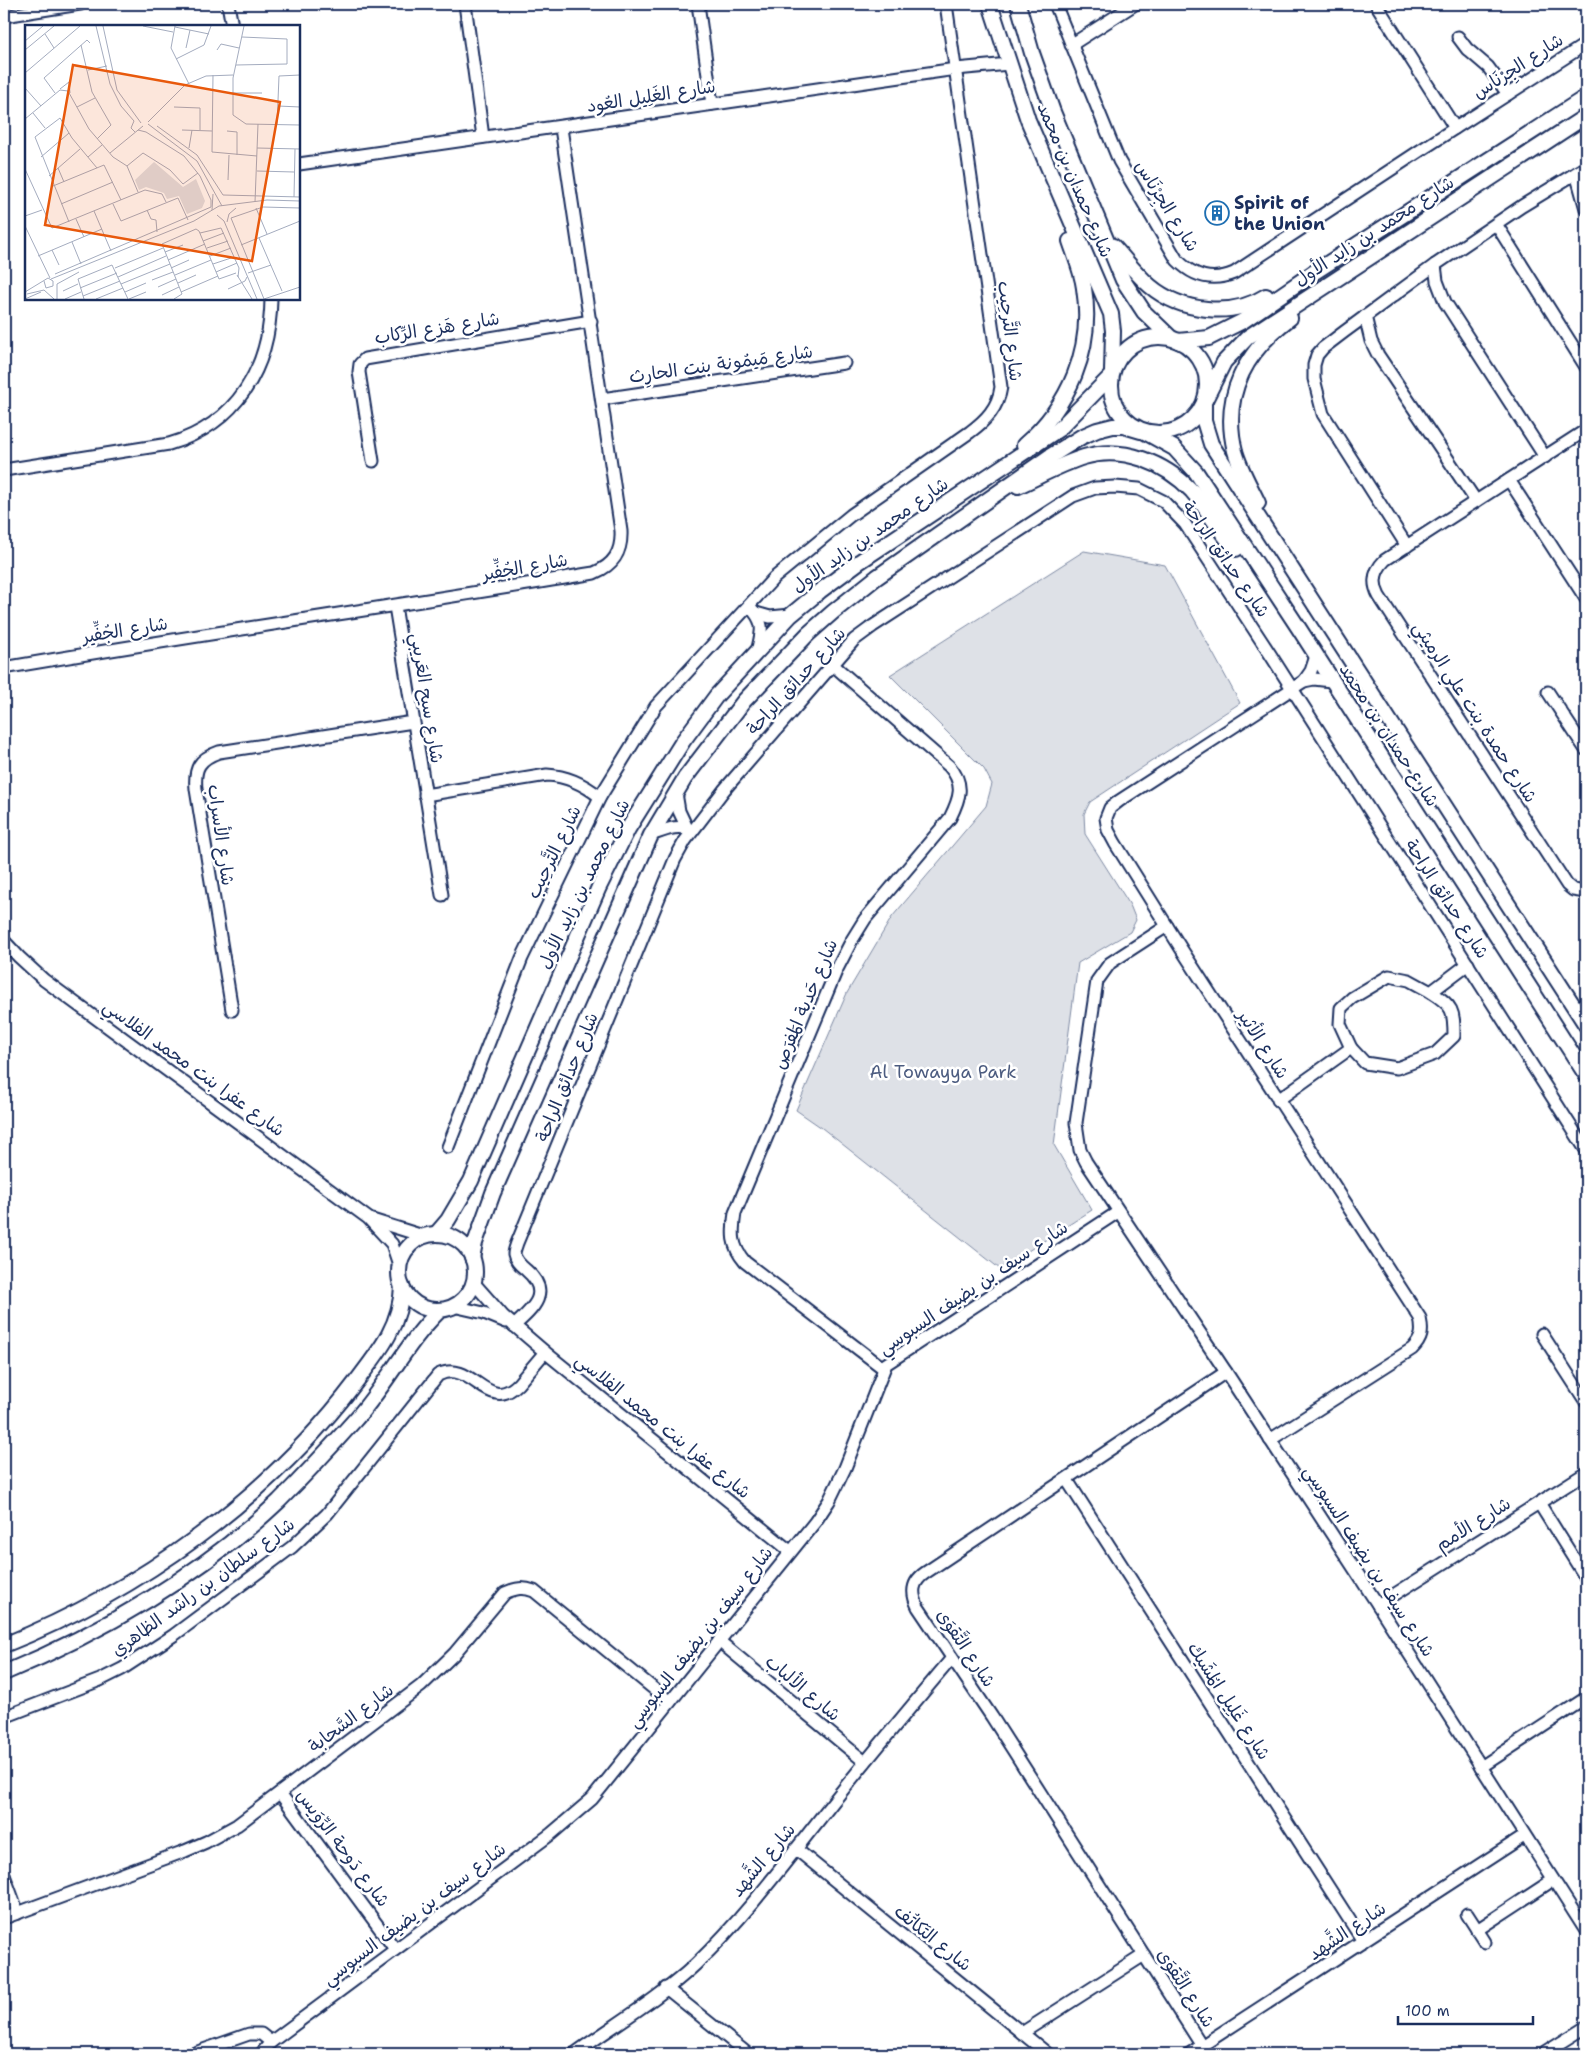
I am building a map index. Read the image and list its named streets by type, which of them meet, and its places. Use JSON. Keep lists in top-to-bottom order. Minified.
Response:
{"streets":{"main road":["شارع حمدان بن محمد","شارع محمد بن زايد الأول"],"street":["شارع الجِرْنَاس","شارع الغَلِيل العُود","شارع هَزع الرِّكاب","شارع التَّرحِيب","شارع مَيمُونة بنت الحارِث","شارع حدائق الراحة","شارع الجُفِّير","شارع سيح العَريبي","شارع حمدة بنت علي الرميثي","شارع الأسراب","شارع حَدبة المَفرَص","شارع الأثير","شارع عفرا بنت محمد الفلاسي","شارع سيف بن يضيف السبوسي","شارع الأمم","شارع سلطان بن راشد الظاهري","شارع التَّقوَى","شارع الألباب","شارع غَلِيل المُشَيك","شارع السَّحابة","شارع دَوحة الرِّوَيس","شارع الشَّهد","شارع التَكاتُف"]},"crossings":[["شارع الغَلِيل العُود","شارع حمدان بن محمد"],["شارع الغَلِيل العُود","شارع التَّرحِيب"],["شارع الغَلِيل العُود","شارع الجُفِّير"],["شارع حمدان بن محمد","شارع محمد بن زايد الأول"],["شارع حمدان بن محمد","شارع الأثير"],["شارع محمد بن زايد الأول","شارع عفرا بنت محمد الفلاسي"],["شارع هَزع الرِّكاب","شارع الجُفِّير"],["شارع مَيمُونة بنت الحارِث","شارع الجُفِّير"],["شارع حدائق الراحة","شارع حَدبة المَفرَص"],["شارع حدائق الراحة","شارع الأثير"],["شارع حدائق الراحة","شارع عفرا بنت محمد الفلاسي"],["شارع الجُفِّير","شارع سيح العَريبي"],["شارع سيح العَريبي","شارع الأسراب"],["شارع حَدبة المَفرَص","شارع سيف بن يضيف السبوسي"],["شارع الأثير","شارع سيف بن يضيف السبوسي"],["شارع عفرا بنت محمد الفلاسي","شارع سيف بن يضيف السبوسي"],["شارع عفرا بنت محمد الفلاسي","شارع سلطان بن راشد الظاهري"],["شارع سيف بن يضيف السبوسي","شارع الأمم"],["شارع سيف بن يضيف السبوسي","شارع التَّقوَى"],["شارع سيف بن يضيف السبوسي","شارع الألباب"],["شارع سيف بن يضيف السبوسي","شارع السَّحابة"],["شارع سيف بن يضيف السبوسي","شارع دَوحة الرِّوَيس"],["شارع سيف بن يضيف السبوسي","شارع الشَّهد"],["شارع التَّقوَى","شارع غَلِيل المُشَيك"],["شارع التَّقوَى","شارع الشَّهد"],["شارع الألباب","شارع الشَّهد"],["شارع غَلِيل المُشَيك","شارع الشَّهد"],["شارع السَّحابة","شارع دَوحة الرِّوَيس"],["شارع الشَّهد","شارع التَكاتُف"]],"parks":["Al Towayya Park"],"places":{"building":["Spirit of the Union"]},"scale_bar":"100 m"}
